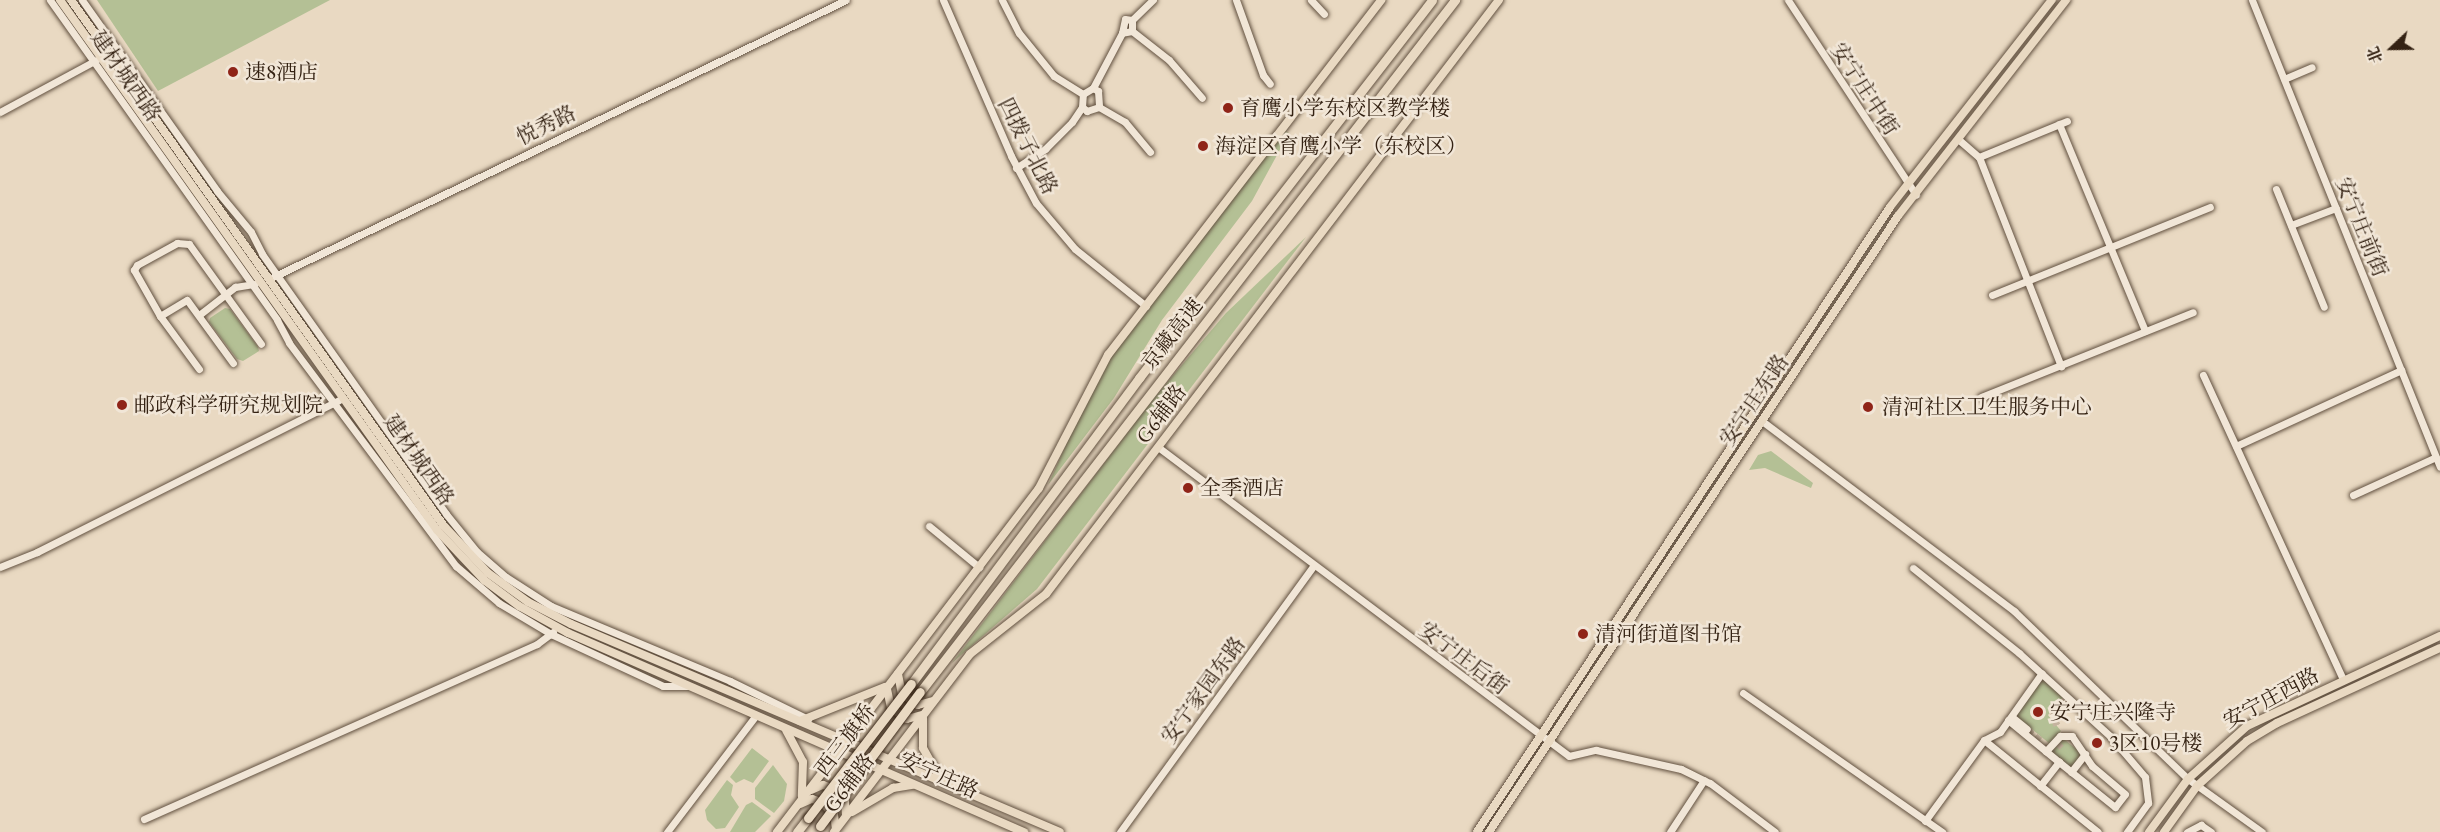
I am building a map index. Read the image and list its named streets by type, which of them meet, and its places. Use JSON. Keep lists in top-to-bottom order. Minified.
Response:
{"streets":{"highway":["京藏高速","西三旗桥"],"main road":["建材城西路","安宁庄东路","G6辅路","安宁庄西路","安宁庄路"],"street":["安宁庄中街","悦秀路","四拨子北路","安宁庄前街","安宁庄后街","安宁家园东路"]},"crossings":[["建材城西路","悦秀路"],["建材城西路","G6辅路"],["建材城西路","安宁庄路"],["安宁庄中街","安宁庄东路"],["四拨子北路","G6辅路"],["京藏高速","西三旗桥"],["安宁庄东路","安宁庄后街"],["G6辅路","安宁庄后街"],["G6辅路","安宁庄路"],["安宁庄后街","安宁家园东路"]],"places":["速8酒店","育鹰小学东校区教学楼","海淀区育鹰小学（东校区）","邮政科学研究规划院","清河社区卫生服务中心","全季酒店","清河街道图书馆","安宁庄兴隆寺","3区10号楼"],"north":"left"}
